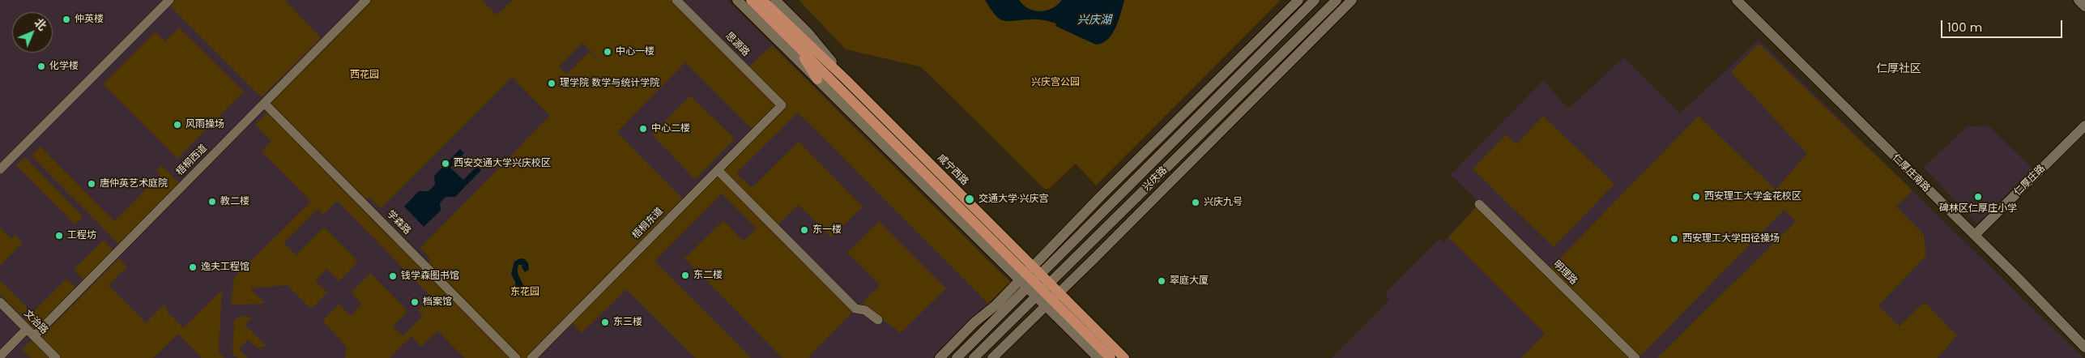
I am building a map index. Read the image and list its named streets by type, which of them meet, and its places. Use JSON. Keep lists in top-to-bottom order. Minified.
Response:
{"streets":{"main road":["咸宁西路"],"street":["思源路","梧桐西道","仁厚庄南路","兴庆路","仁厚庄路","学森路","梧桐东道","明理路","文治路"]},"crossings":[["思源路","梧桐东道"],["梧桐西道","学森路"],["梧桐西道","文治路"],["咸宁西路","兴庆路"],["仁厚庄南路","仁厚庄路"]],"districts":["仁厚社区"],"water":["兴庆湖"],"parks":["西花园","兴庆宫公园","东花园"],"places":["仲英楼","中心一楼","化学楼","理学院 数学与统计学院","风雨操场","中心二楼","西安交通大学兴庆校区","唐仲英艺术庭院","西安理工大学金花校区","碑林区仁厚庄小学","交通大学·兴庆宫","教二楼","兴庆九号","东一楼","工程坊","西安理工大学田径操场","逸夫工程馆","东二楼","钱学森图书馆","翠庭大厦","档案馆","东三楼"],"scale_bar":"100 m","north":"top right"}
